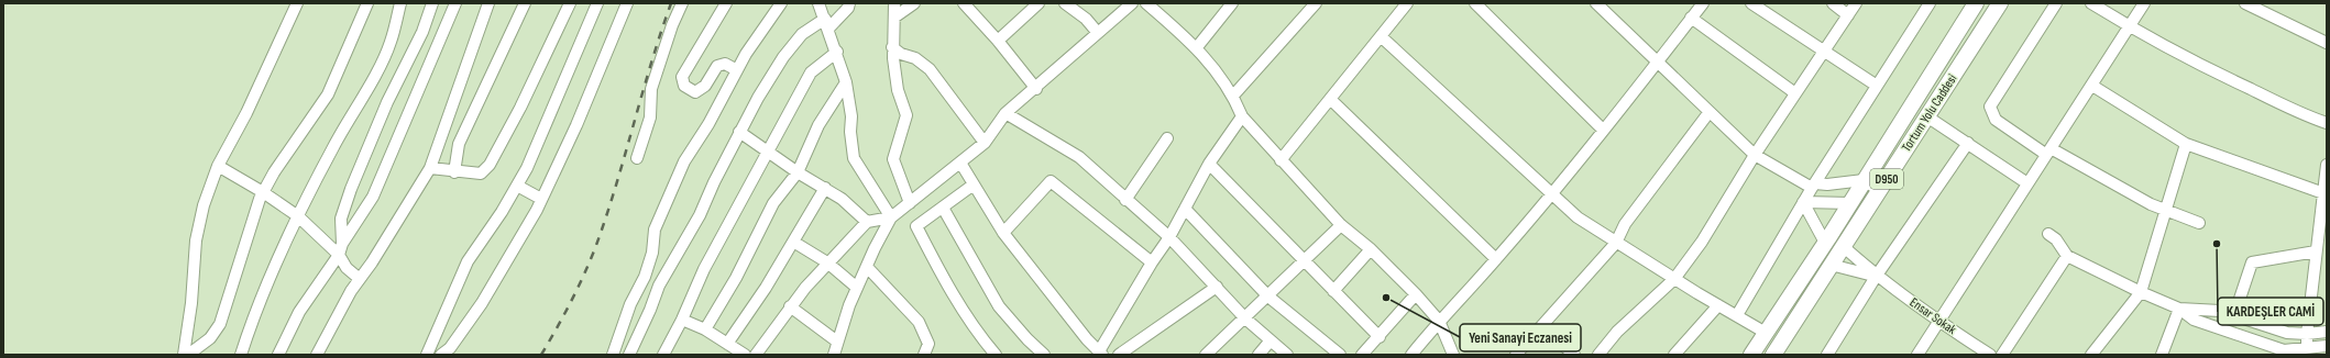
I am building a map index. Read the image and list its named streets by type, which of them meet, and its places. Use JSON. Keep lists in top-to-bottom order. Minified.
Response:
{"streets":{"highway":["Tortum Yolu Caddesi","D950"],"street":["Ensar Sokak"]},"places":["KARDEŞLER CAMİ","Yeni Sanayi Eczanesi"]}
